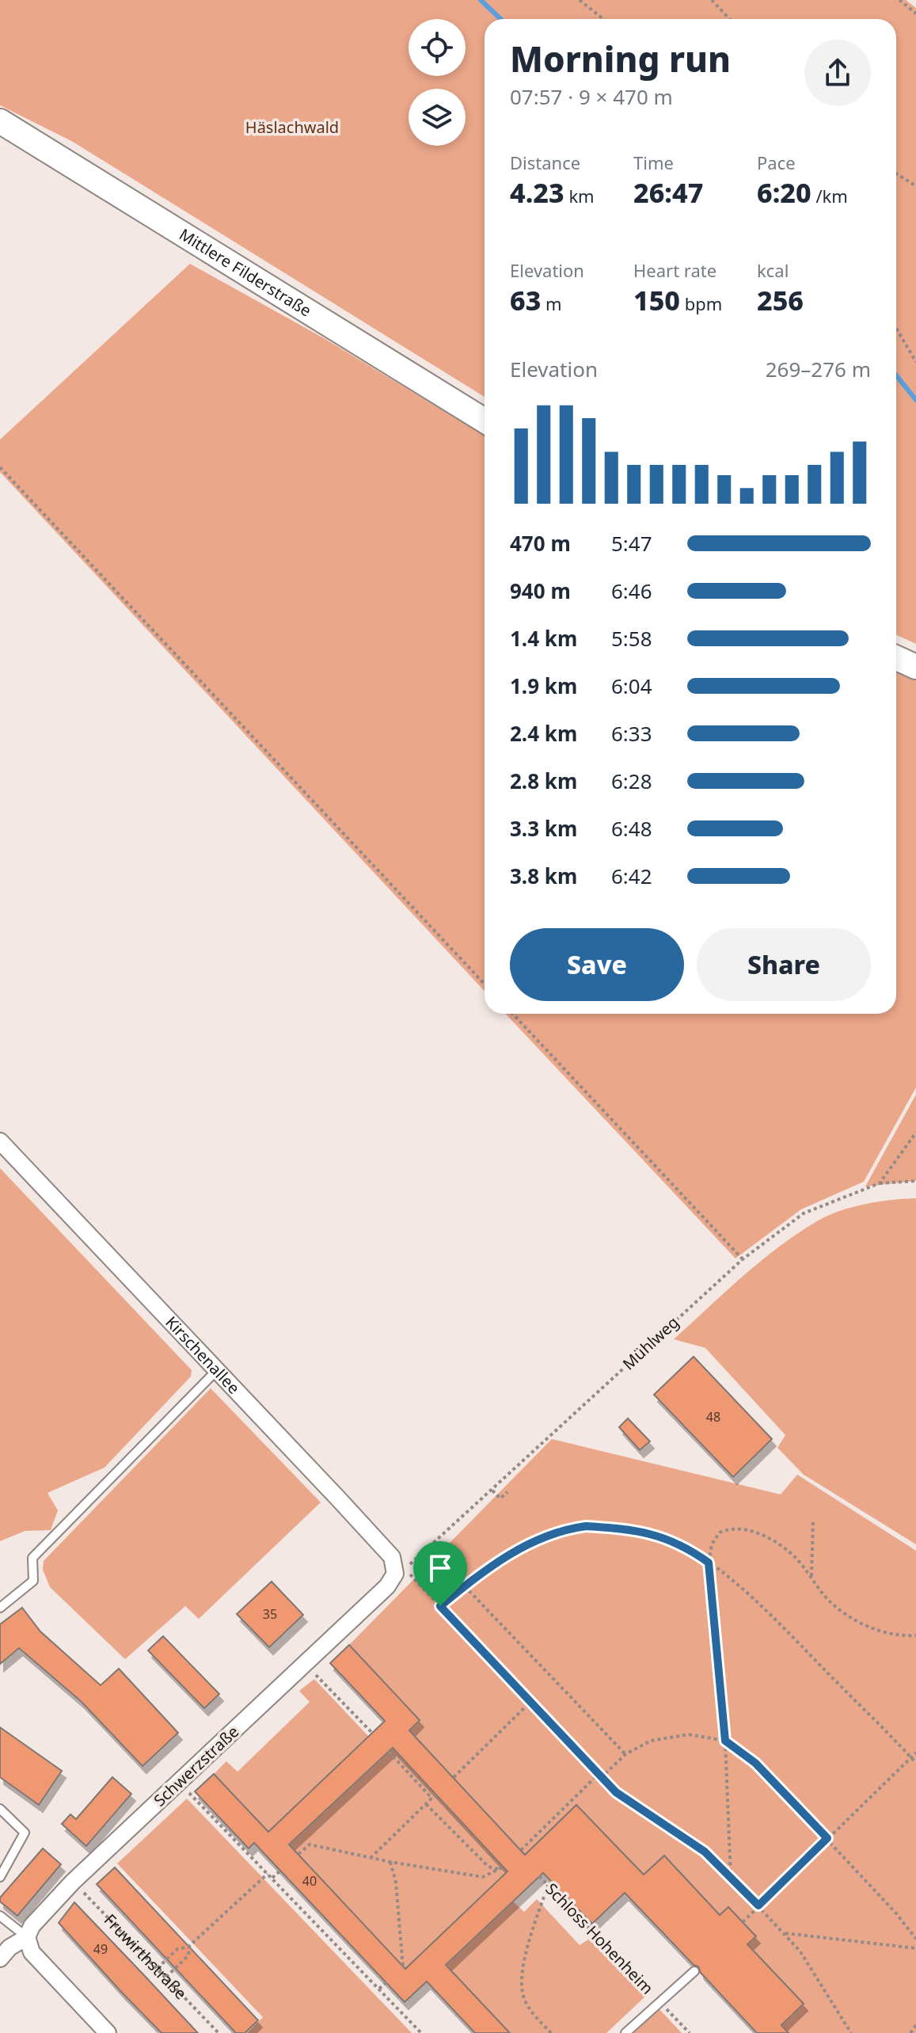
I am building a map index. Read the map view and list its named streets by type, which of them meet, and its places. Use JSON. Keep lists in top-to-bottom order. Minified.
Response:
{"streets":{"main road":["Mittlere Filderstraße"],"street":["Kirschenallee","Schwerzstraße"],"lane":["Schloss Hohenheim"],"path":["Mühlweg","Fruwirthstraße"]},"crossings":[["Mühlweg","Kirschenallee"],["Mühlweg","Schwerzstraße"],["Kirschenallee","Schwerzstraße"],["Schwerzstraße","Fruwirthstraße"]],"parks":["Häslachwald"],"house_numbers":["48","35","40","49"],"page":{"heading":["Morning run","07:57 · 9 × 470 m"],"stats":[["Distance","4.23 km"],["Time","26:47"],["Pace","6:20 /km"],["Elevation","63 m"],["Heart rate","150 bpm"],["kcal","256"]],"chart":["Elevation","269–276 m"],"list":[{"name":"470 m","note":"5:47"},{"name":"940 m","note":"6:46"},{"name":"1.4 km","note":"5:58"},{"name":"1.9 km","note":"6:04"},{"name":"2.4 km","note":"6:33"},{"name":"2.8 km","note":"6:28"},{"name":"3.3 km","note":"6:48"},{"name":"3.8 km","note":"6:42"}],"buttons":["Save","Share"]}}
